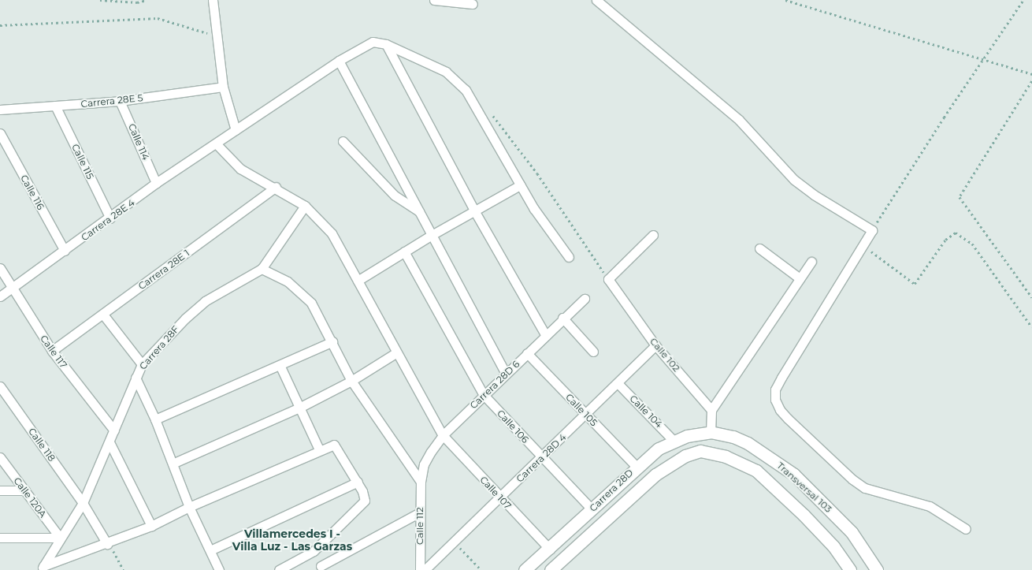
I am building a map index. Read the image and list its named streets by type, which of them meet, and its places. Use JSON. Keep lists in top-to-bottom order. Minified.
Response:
{"streets":{"street":["Carrera 28E 5","Calle 114","Calle 115","Calle 116","Carrera 28E 4","Carrera 28E 1","Carrera 28F","Calle 117","Calle 102","Carrera 28D 6","Calle 105","Calle 104","Calle 106","Calle 118","Carrera 28D 4","Transversal 103","Carrera 28D","Calle 107","Calle 120A","Calle 112"]},"crossings":[["Carrera 28E 5","Calle 114"],["Carrera 28E 5","Calle 115"],["Calle 114","Carrera 28E 4"],["Calle 115","Carrera 28E 4"],["Calle 116","Carrera 28E 4"],["Carrera 28E 4","Calle 117"],["Carrera 28E 4","Calle 107"],["Carrera 28E 1","Calle 117"],["Carrera 28E 1","Calle 107"],["Carrera 28F","Calle 117"],["Carrera 28F","Calle 118"],["Carrera 28F","Calle 107"],["Carrera 28F","Calle 120A"],["Calle 102","Carrera 28D 4"],["Carrera 28D 6","Calle 105"],["Carrera 28D 6","Calle 106"],["Carrera 28D 6","Calle 107"],["Carrera 28D 6","Calle 112"],["Calle 105","Carrera 28D 4"],["Calle 105","Carrera 28D"],["Calle 104","Carrera 28D 4"],["Calle 104","Carrera 28D"],["Calle 106","Carrera 28D 4"],["Calle 106","Carrera 28D"],["Carrera 28D 4","Calle 107"],["Transversal 103","Carrera 28D"],["Carrera 28D","Calle 107"]],"districts":["Villamercedes I - Villa Luz - Las Garzas"]}
